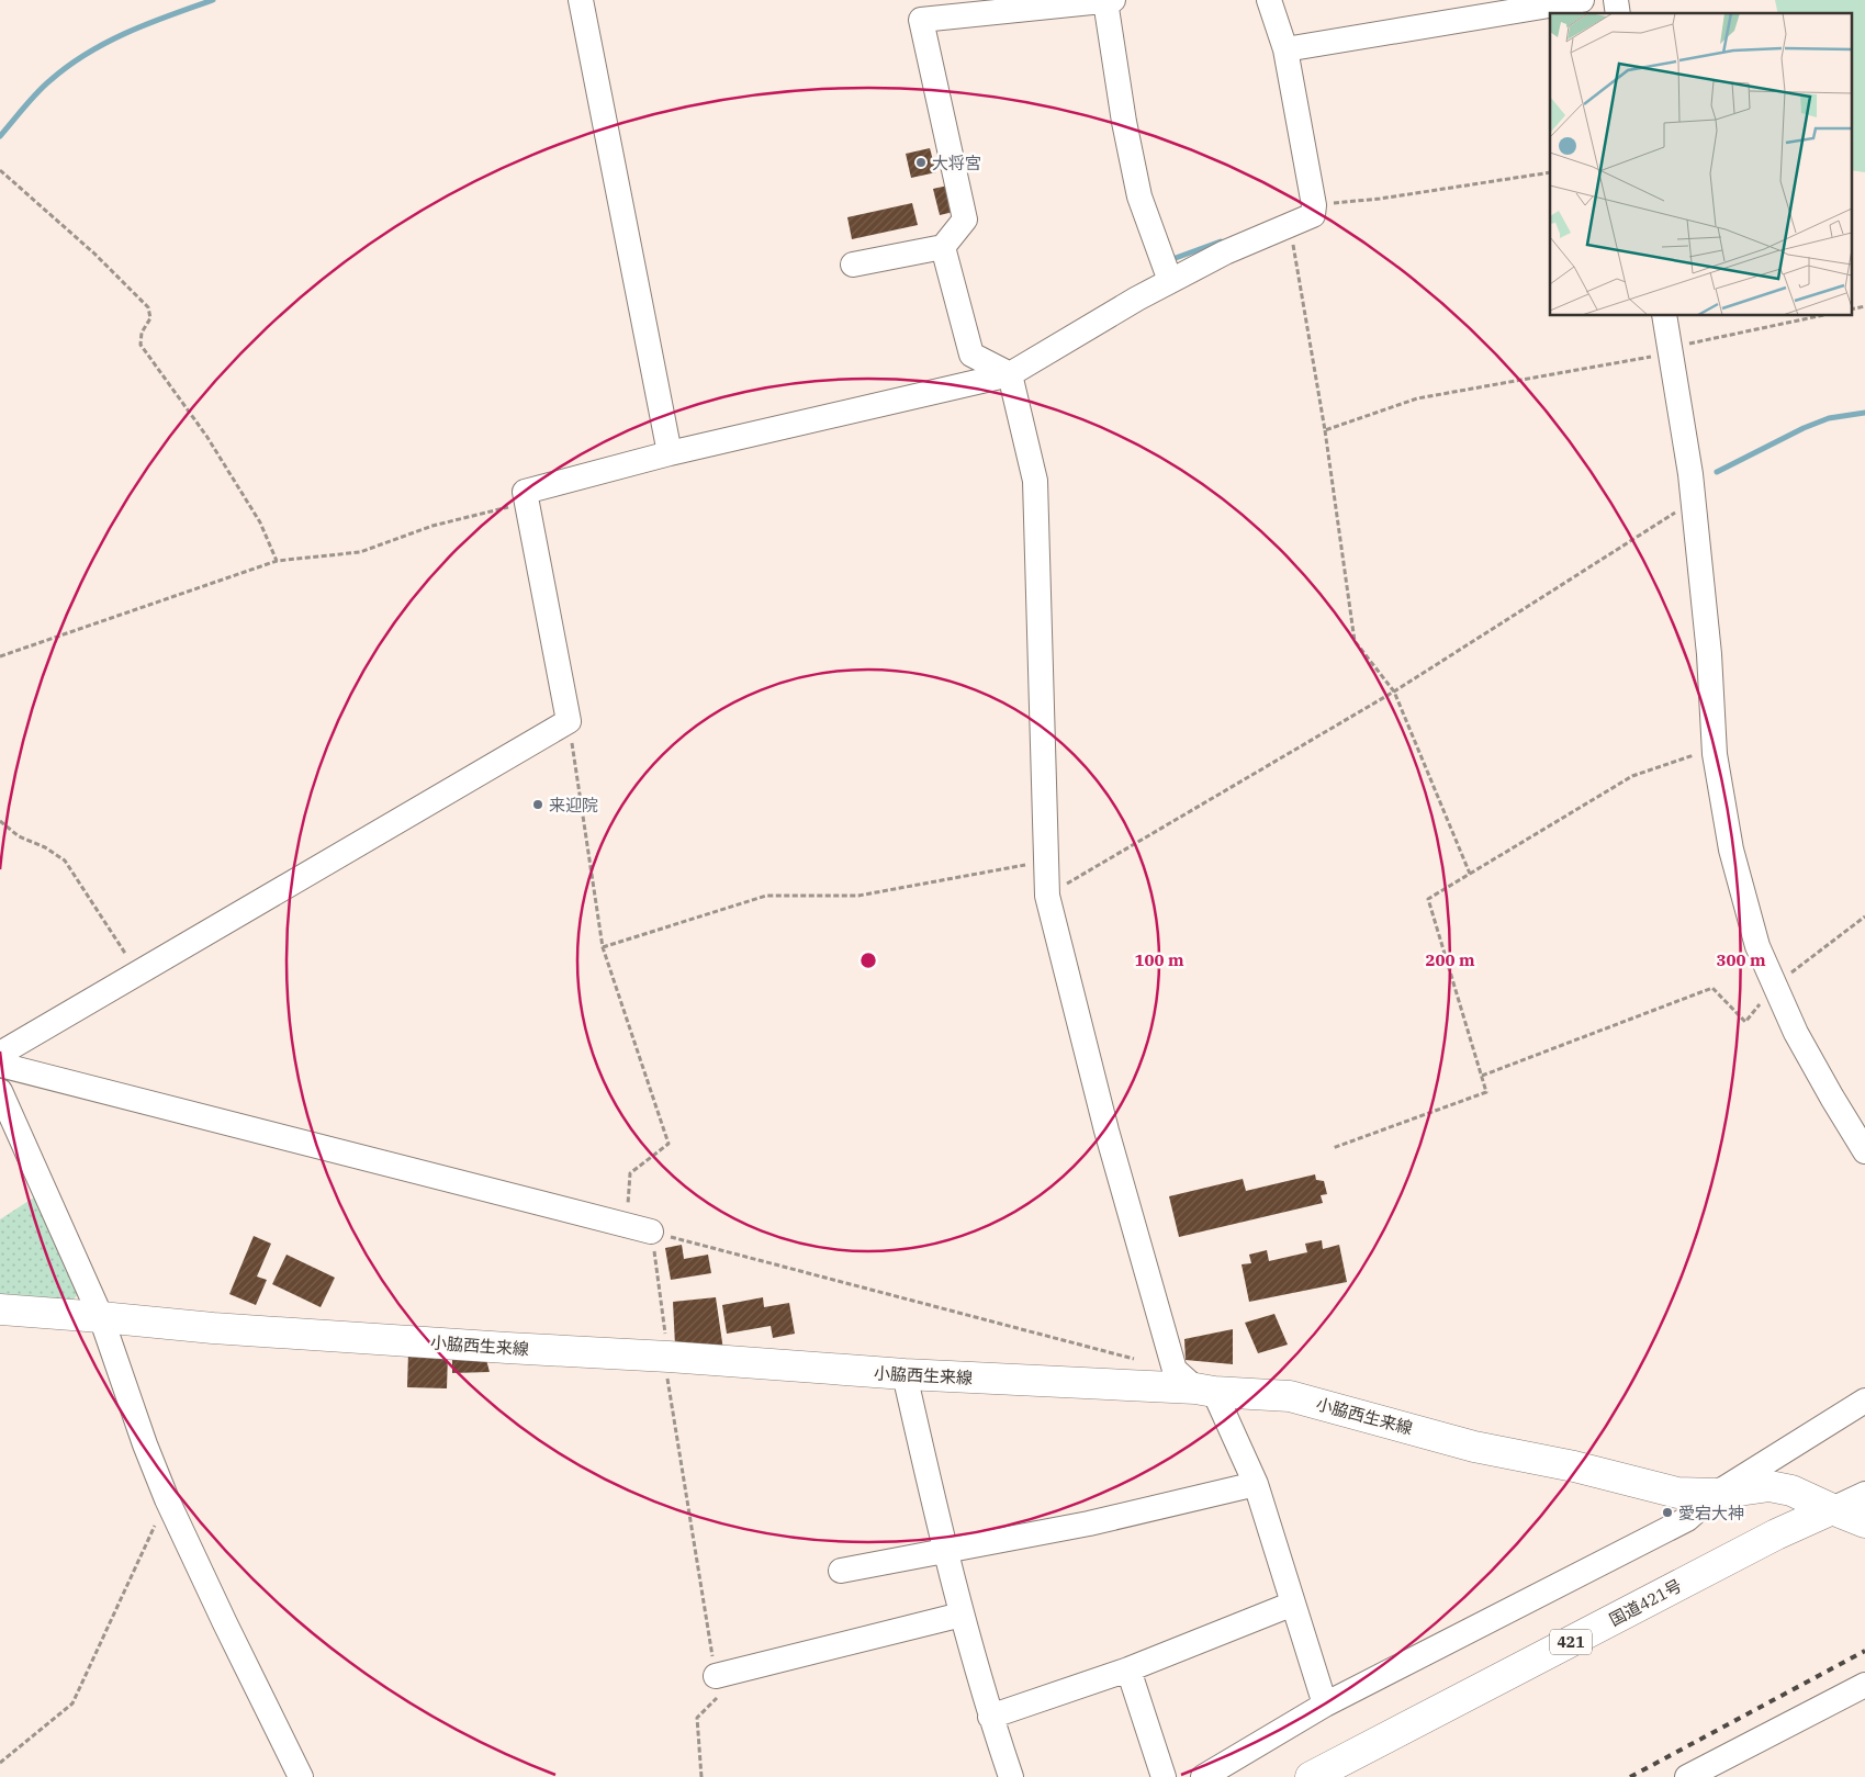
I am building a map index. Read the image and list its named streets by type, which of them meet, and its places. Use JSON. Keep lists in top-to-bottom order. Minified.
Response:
{"streets":{"main road":["小脇西生来線","国道421号","421"]},"crossings":[["小脇西生来線","国道421号"]],"places":["大将宮","来迎院","愛宕大神"],"rings":["100 m","200 m","300 m"]}
